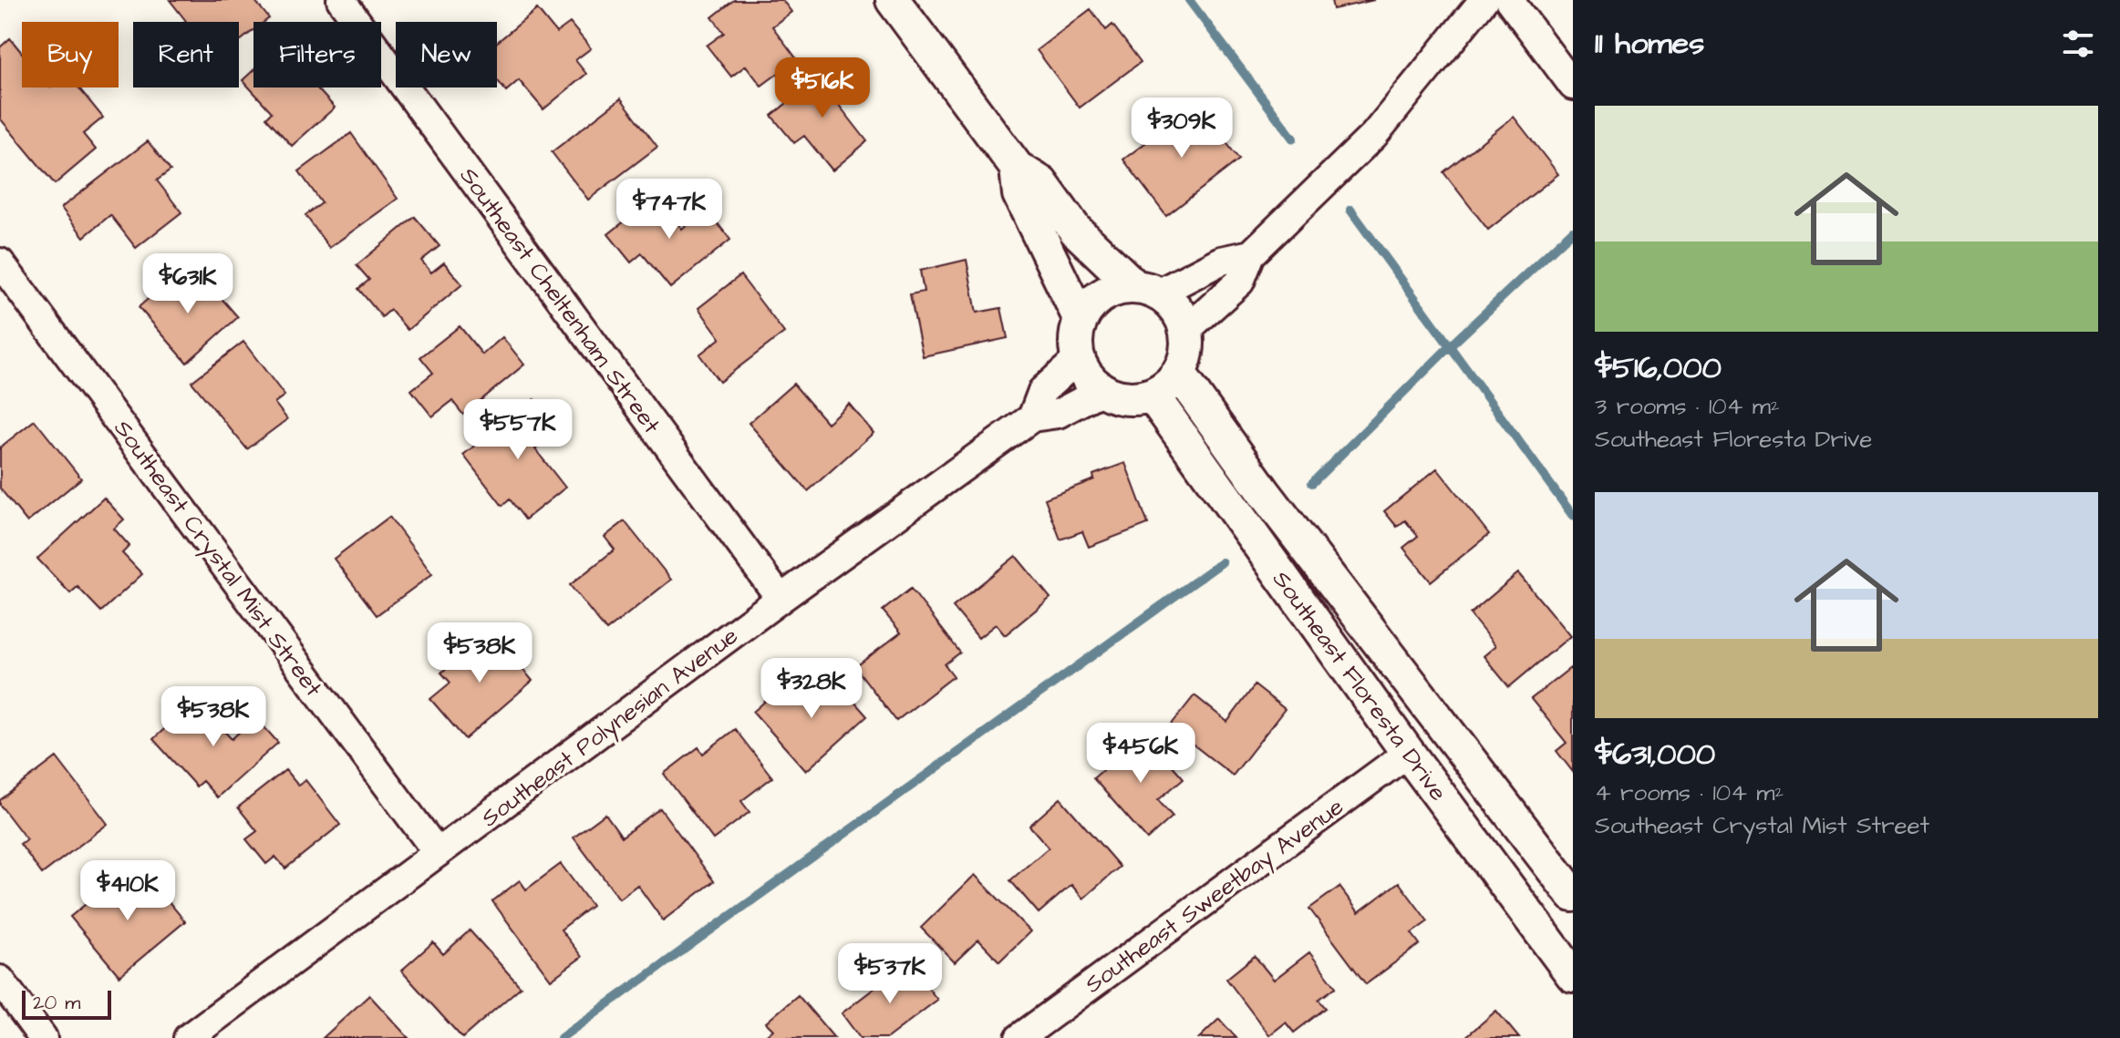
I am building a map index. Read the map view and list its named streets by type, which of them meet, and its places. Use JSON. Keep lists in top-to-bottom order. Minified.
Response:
{"streets":{"street":["Southeast Cheltenham Street","Southeast Crystal Mist Street","Southeast Floresta Drive","Southeast Polynesian Avenue","Southeast Sweetbay Avenue"]},"crossings":[["Southeast Cheltenham Street","Southeast Polynesian Avenue"],["Southeast Crystal Mist Street","Southeast Polynesian Avenue"],["Southeast Floresta Drive","Southeast Polynesian Avenue"],["Southeast Floresta Drive","Southeast Sweetbay Avenue"]],"scale_bar":"20 m","page":{"heading":"11 homes","chip":["Buy","Rent","Filters","New"],"price":["$516K","$309K","$747K","$631K","$557K","$538K","$328K","$538K","$456K","$410K","$537K"],"list":[{"name":"$516,000","note":"3 rooms · 104 m² · Southeast Floresta Drive"},{"name":"$631,000","note":"4 rooms · 104 m² · Southeast Crystal Mist Street"}],"scale":"20 m"}}
